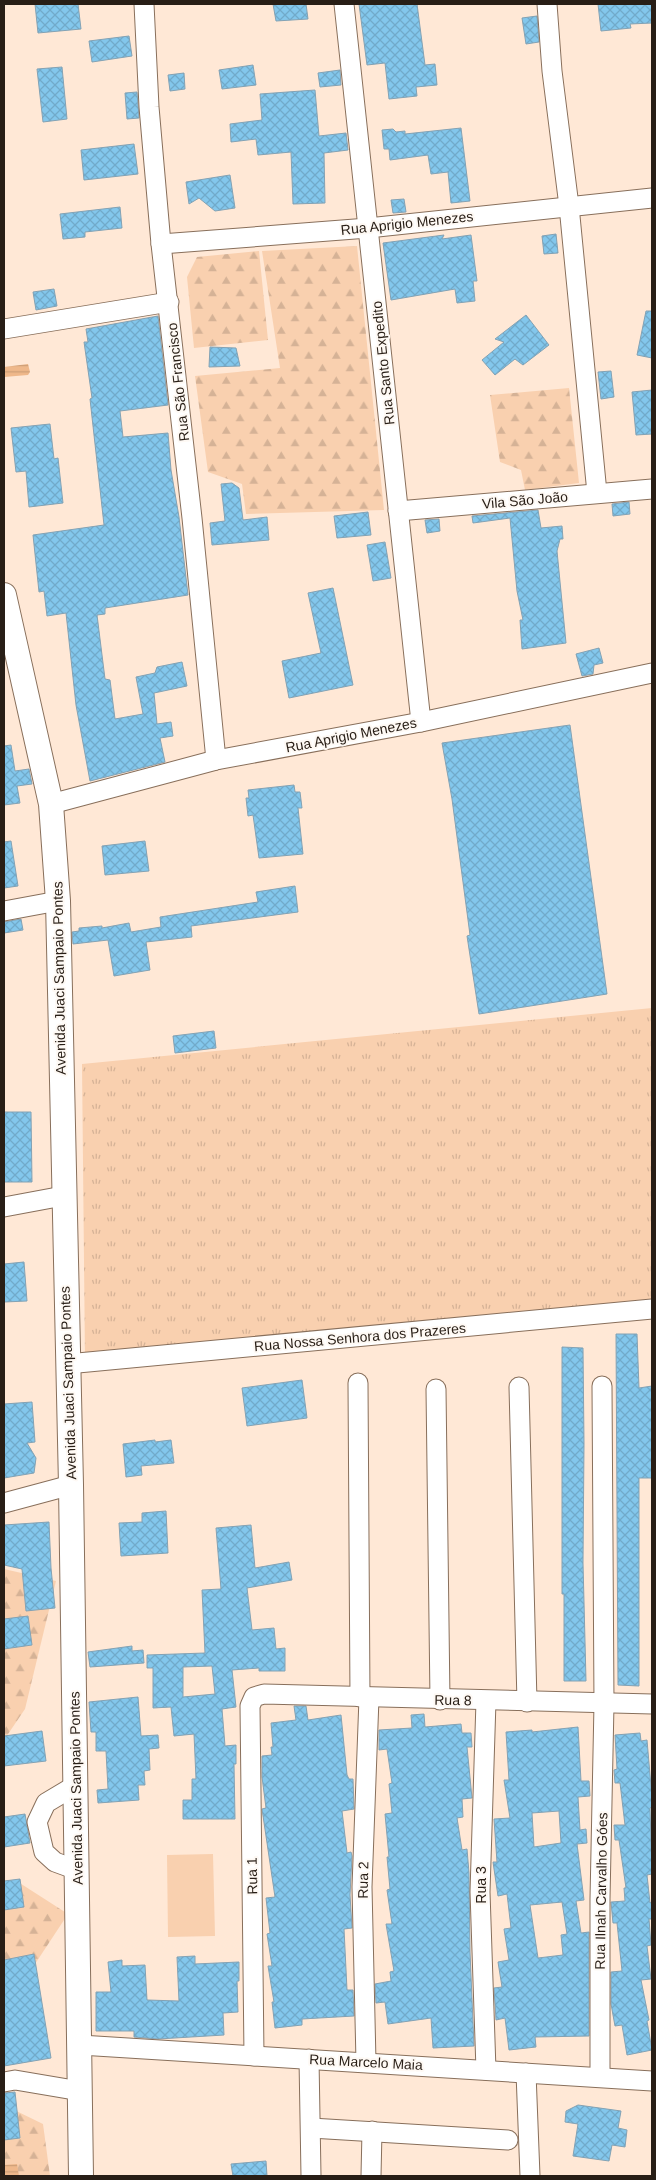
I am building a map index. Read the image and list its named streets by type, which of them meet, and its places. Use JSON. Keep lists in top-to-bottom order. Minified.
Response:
{"streets":{"main road":["Avenida Juaci Sampaio Pontes"],"street":["Rua Aprigio Menezes","Rua Santo Expedito","Rua São Francisco","Vila São João","Rua Nossa Senhora dos Prazeres","Rua 8","Rua 1","Rua 2","Rua 3","Rua Ilnah Carvalho Góes","Rua Marcelo Maia"]},"crossings":[["Rua Aprigio Menezes","Rua Santo Expedito"],["Rua Aprigio Menezes","Rua São Francisco"],["Rua Aprigio Menezes","Avenida Juaci Sampaio Pontes"],["Rua Santo Expedito","Vila São João"],["Avenida Juaci Sampaio Pontes","Rua Nossa Senhora dos Prazeres"],["Avenida Juaci Sampaio Pontes","Rua Marcelo Maia"],["Rua 8","Rua 1"],["Rua 8","Rua 2"],["Rua 8","Rua 3"],["Rua 8","Rua Ilnah Carvalho Góes"],["Rua 1","Rua Marcelo Maia"],["Rua 2","Rua Marcelo Maia"],["Rua 3","Rua Marcelo Maia"],["Rua Ilnah Carvalho Góes","Rua Marcelo Maia"]]}
